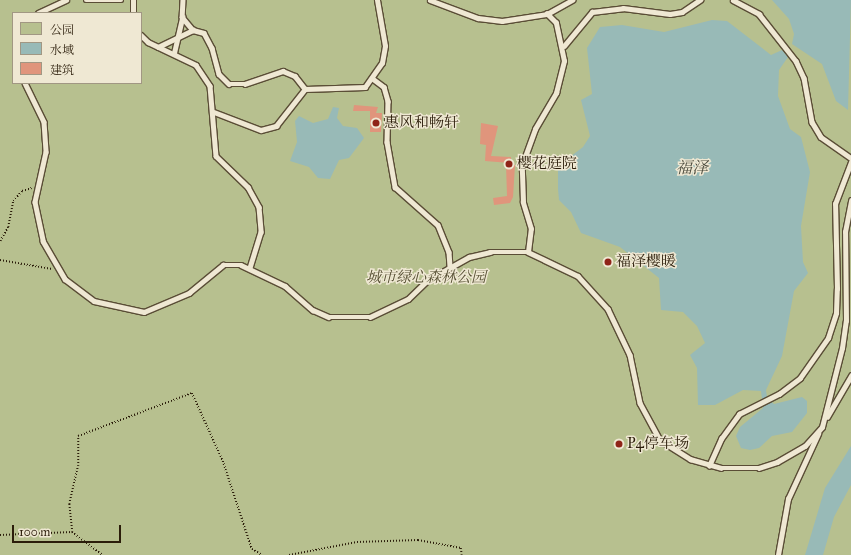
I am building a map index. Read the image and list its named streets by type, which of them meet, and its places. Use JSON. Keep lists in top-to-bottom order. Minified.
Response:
{"water":["福泽"],"parks":["城市绿心森林公园"],"places":["惠风和畅轩","樱花庭院","福泽樱暖","P4停车场"],"legend":["公园","水域","建筑"],"scale_bar":"100 m"}
